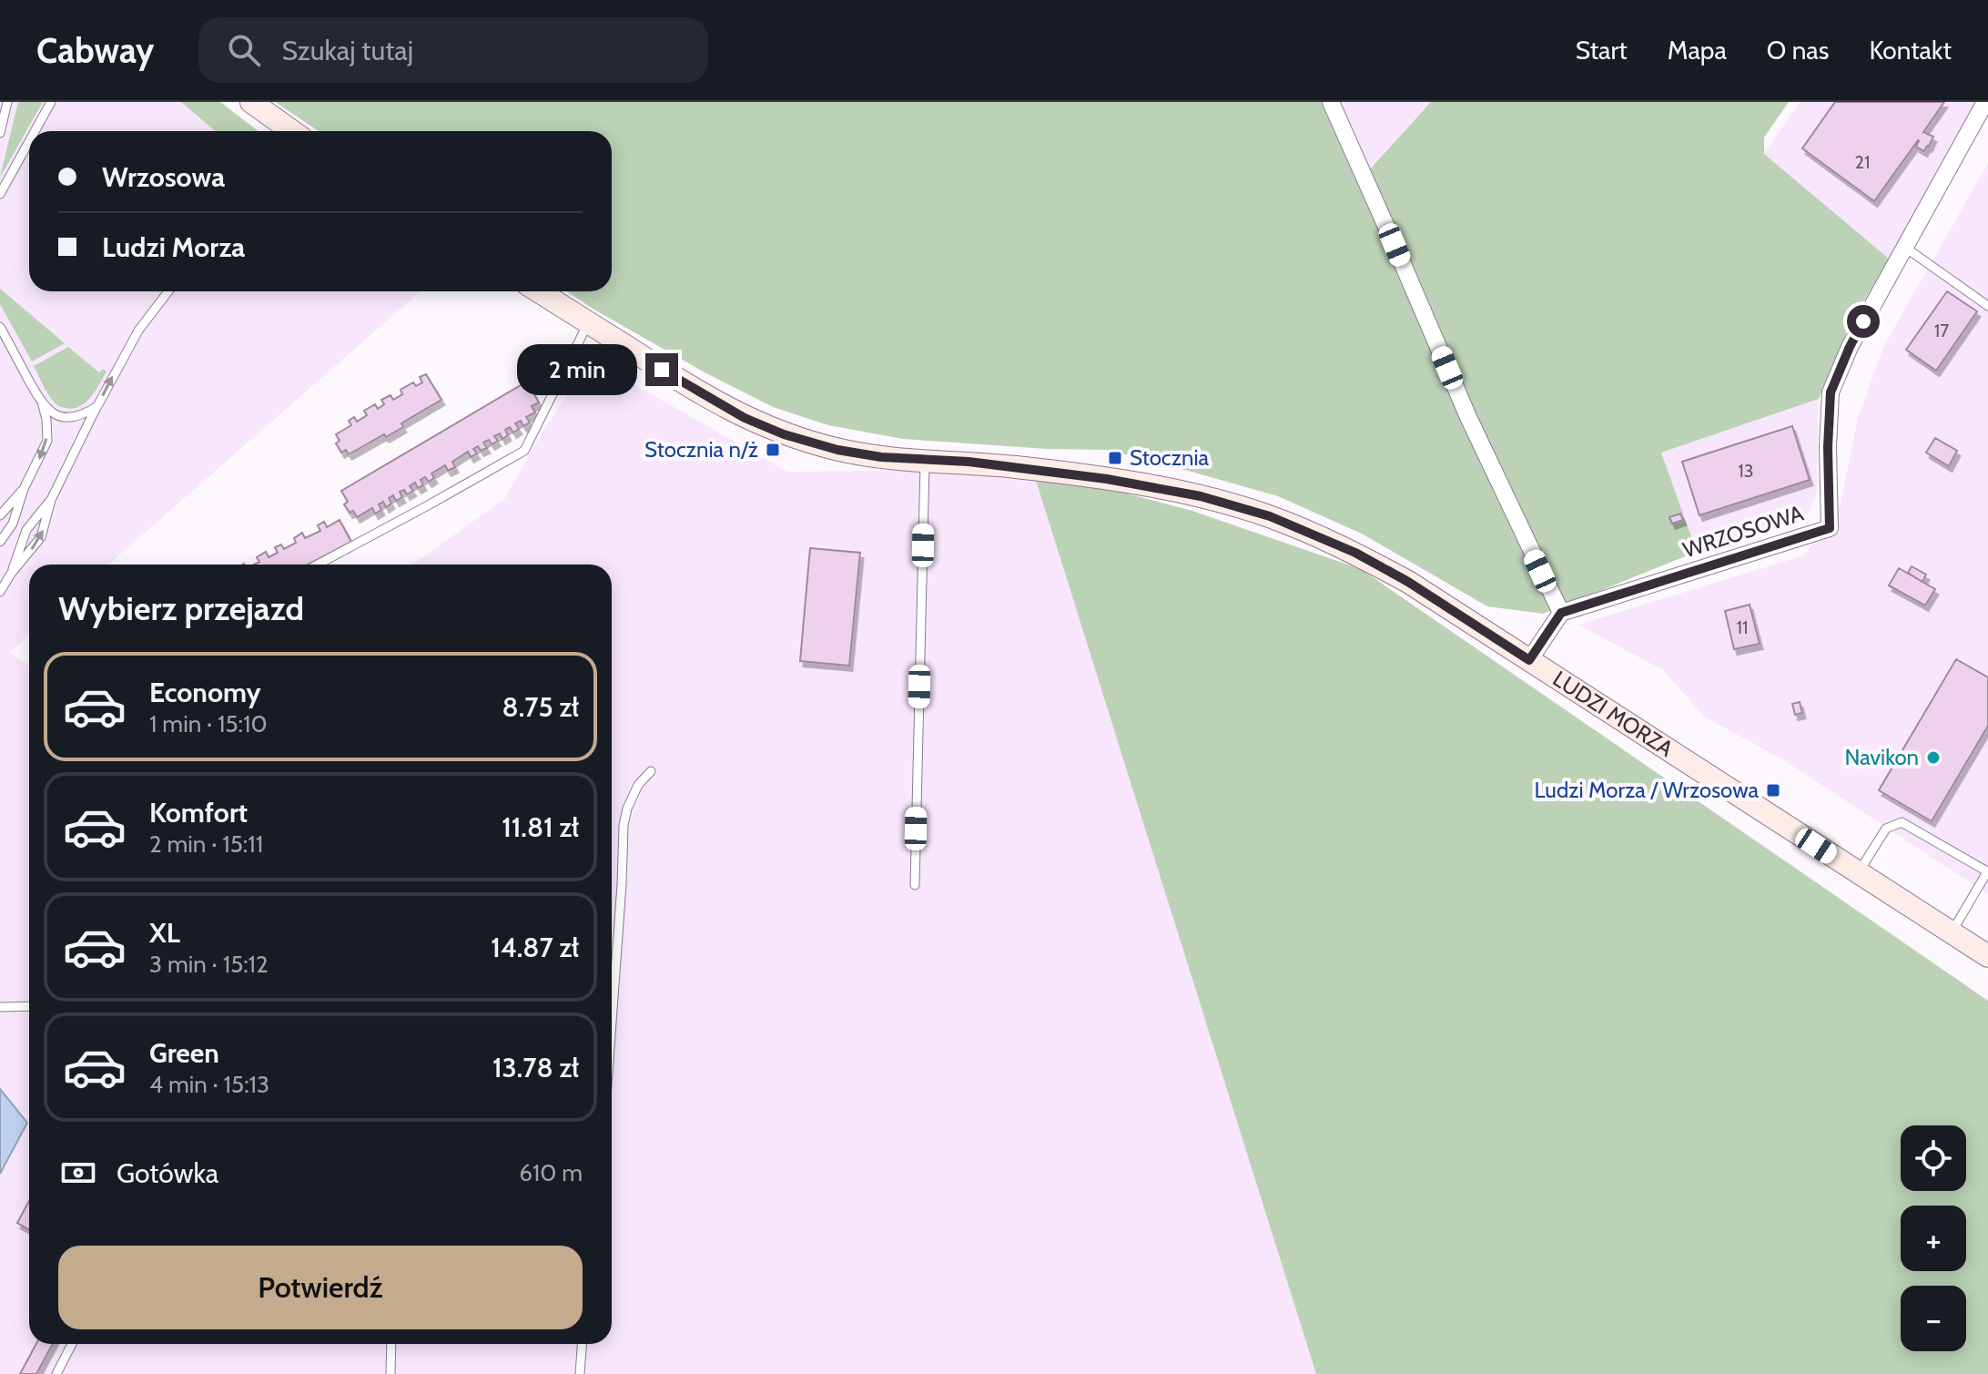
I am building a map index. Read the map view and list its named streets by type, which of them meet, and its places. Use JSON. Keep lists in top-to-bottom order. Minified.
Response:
{"streets":{"street":["WRZOSOWA","LUDZI MORZA"]},"places":{"transit":["Stocznia n/ż","Stocznia","Ludzi Morza / Wrzosowa"],"other":["Navikon"]},"house_numbers":["21","17","13","11"],"page":{"header":"Cabway","search":"Szukaj tutaj","nav":["Start","Mapa","O nas","Kontakt"],"banner":["Wrzosowa","Ludzi Morza"],"bubble":"2 min","heading":"Wybierz przejazd","list":[{"name":"Economy","note":"1 min · 15:10","value":"8.75 zł"},{"name":"Komfort","note":"2 min · 15:11","value":"11.81 zł"},{"name":"XL","note":"3 min · 15:12","value":"14.87 zł"},{"name":"Green","note":"4 min · 15:13","value":"13.78 zł"}],"map_buttons":["+","−"],"pay":["Gotówka","610 m"],"buttons":"Potwierdź"}}
